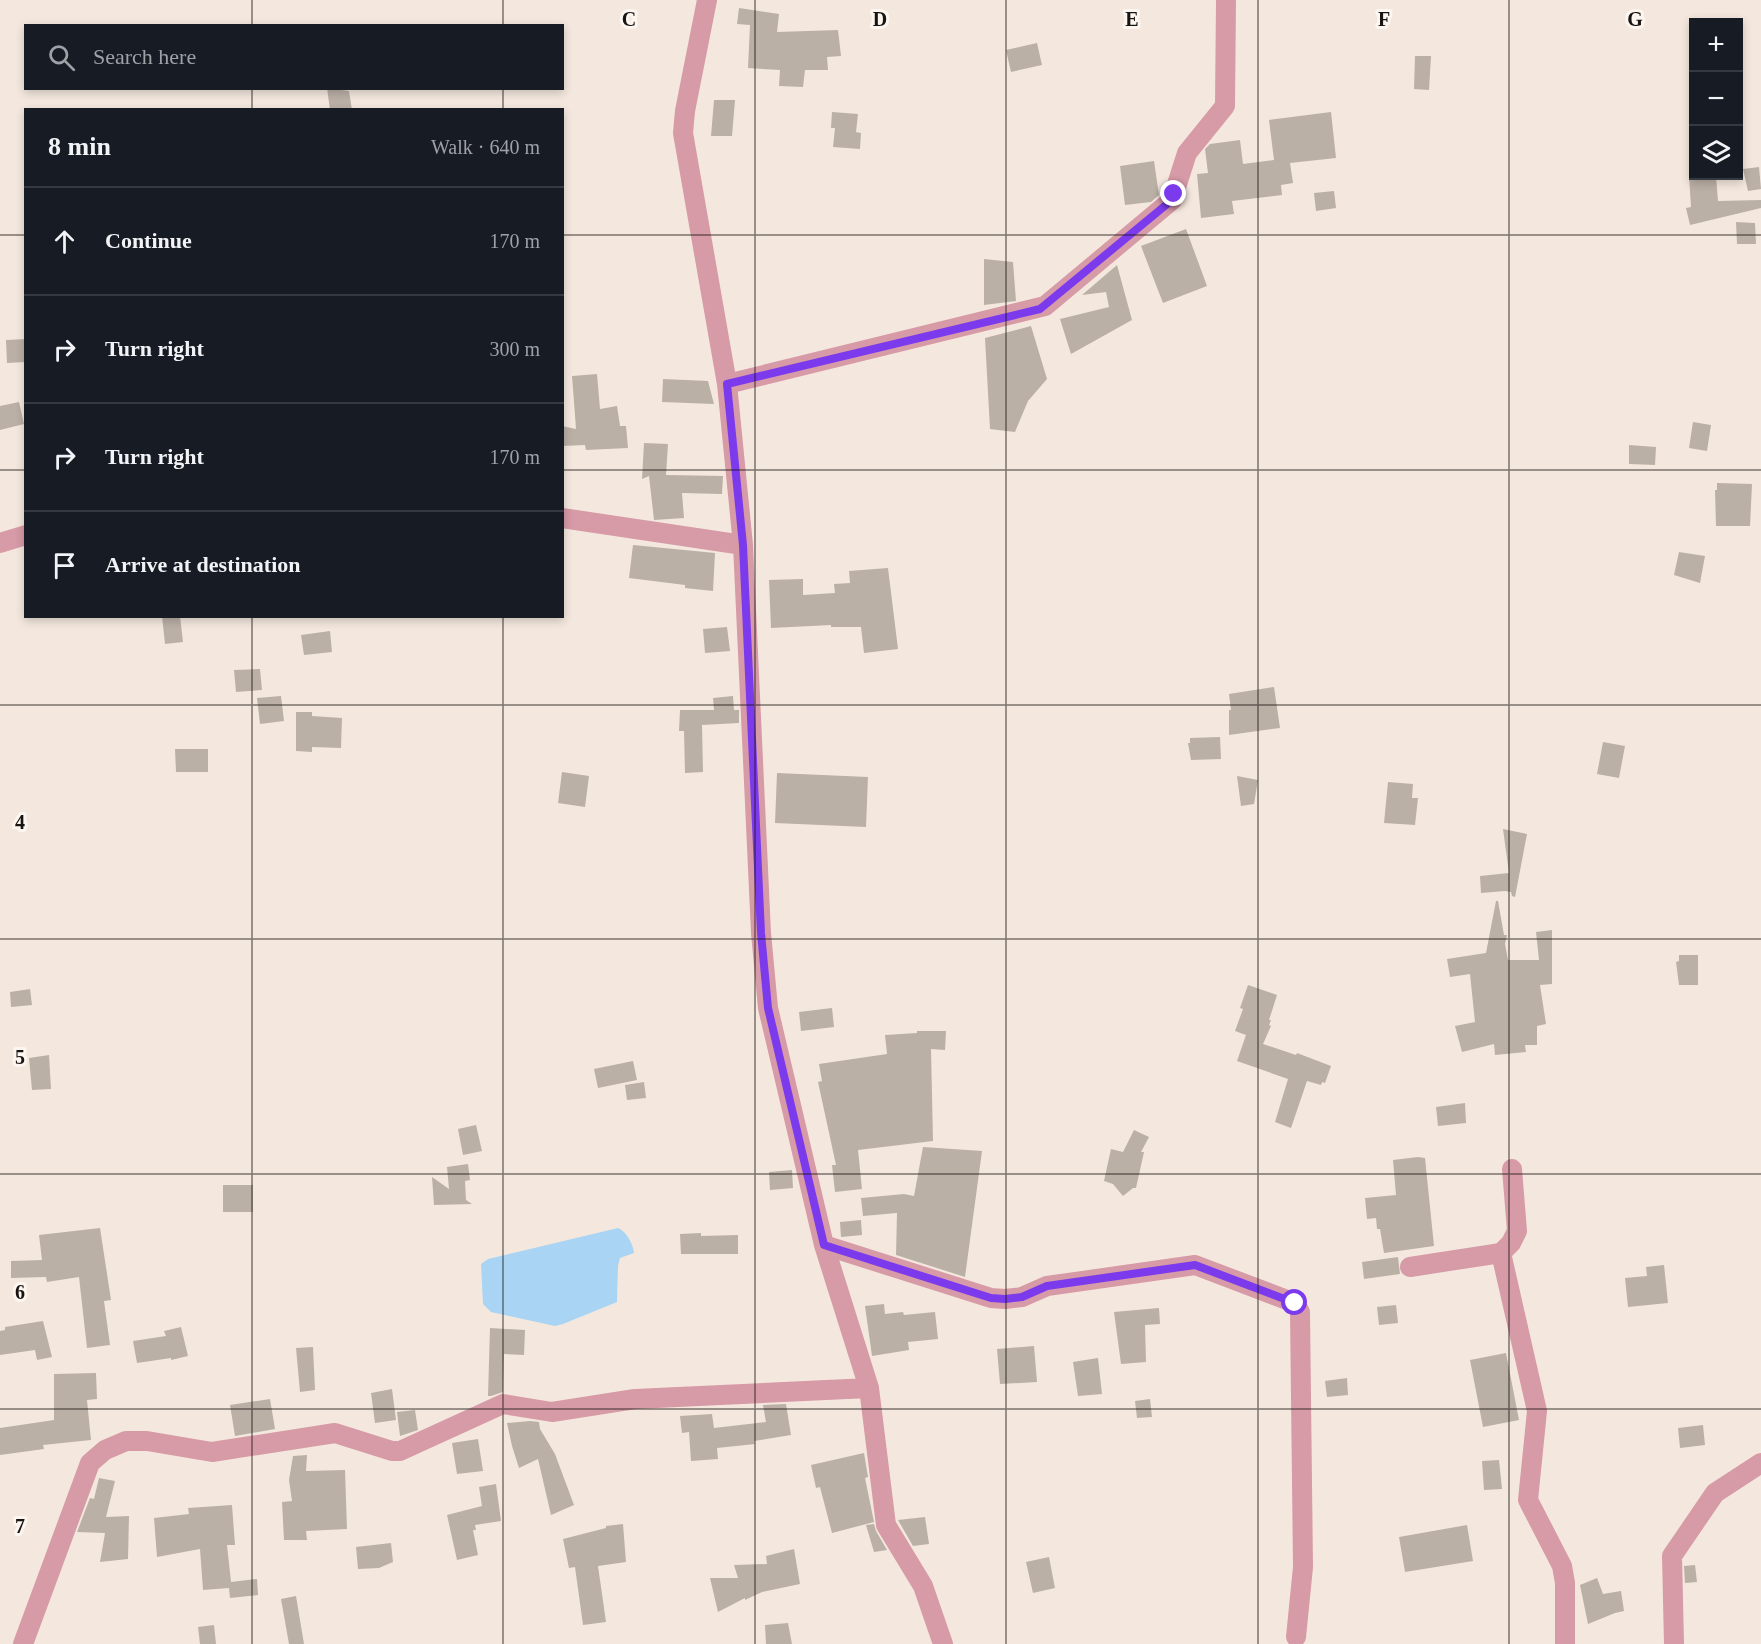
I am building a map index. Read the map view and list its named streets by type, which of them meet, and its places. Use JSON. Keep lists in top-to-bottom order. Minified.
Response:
{"page":{"map_buttons":["+","−"],"search":"Search here","heading":["8 min","Walk · 640 m"],"list":[["Continue","170 m"],["Turn right","300 m"],["Turn right","170 m"],"Arrive at destination"]},"grid":{"columns":["C","D","E","F","G"],"rows":["4","5","6","7"]}}
